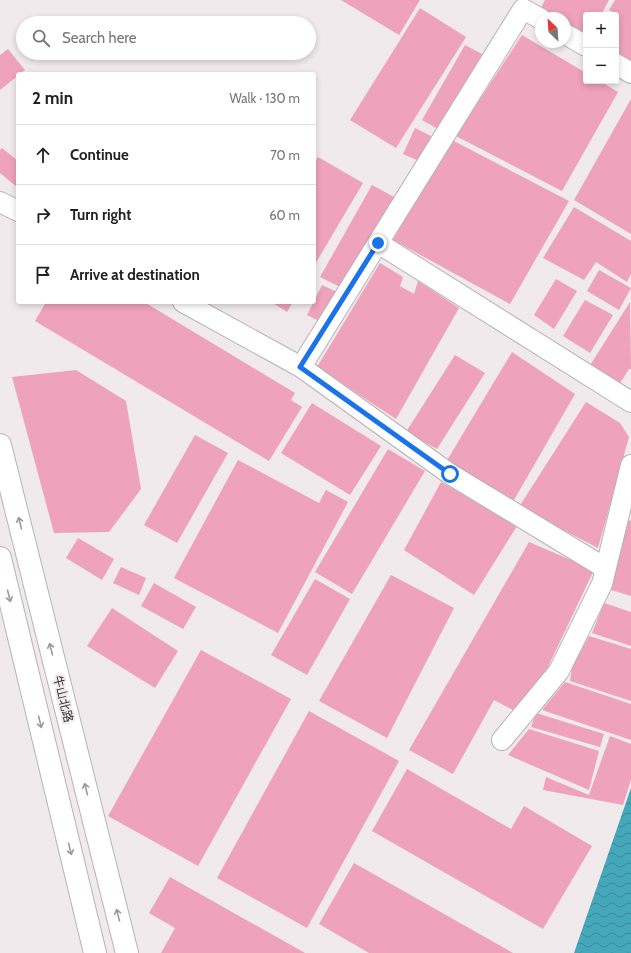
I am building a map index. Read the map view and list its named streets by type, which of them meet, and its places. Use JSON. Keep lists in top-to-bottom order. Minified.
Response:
{"streets":{"main road":["牛山北路"]},"north":"top left","page":{"map_buttons":["+","−"],"search":"Search here","heading":["2 min","Walk · 130 m"],"list":[["Continue","70 m"],["Turn right","60 m"],"Arrive at destination"]}}
